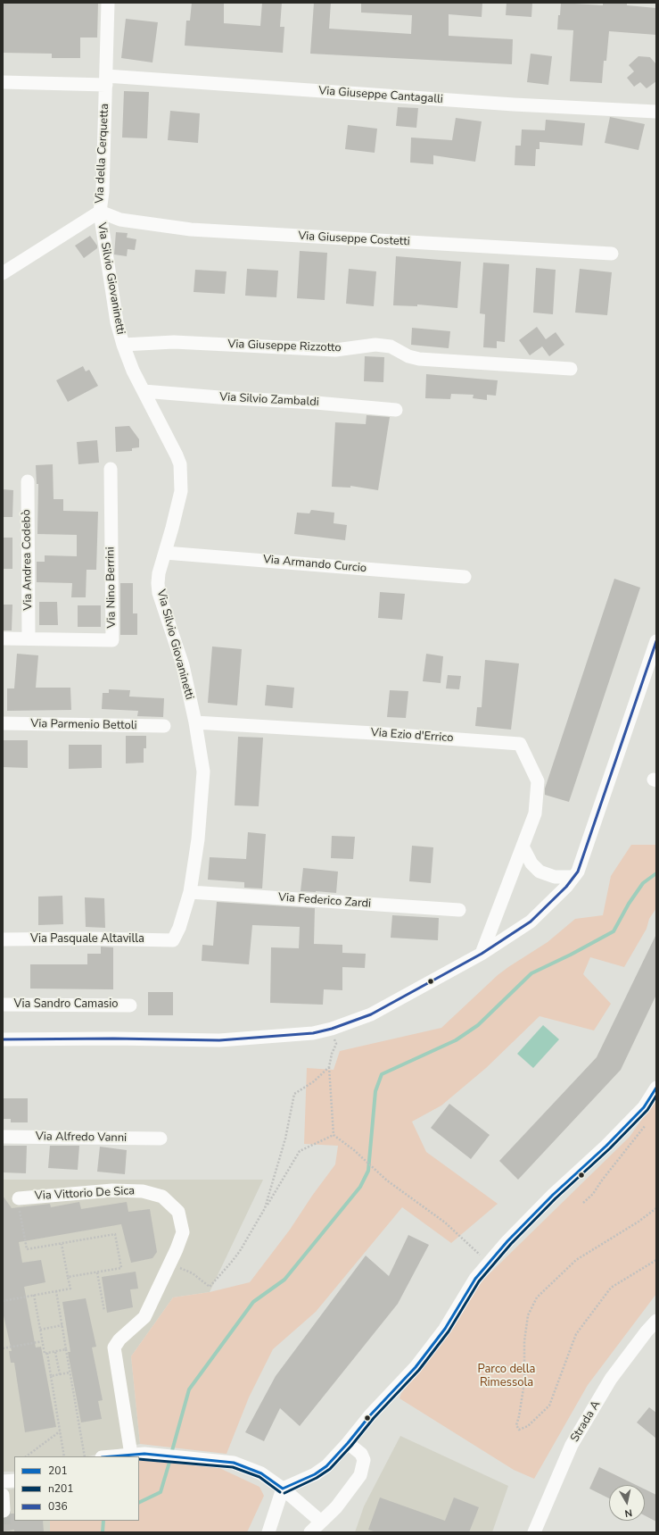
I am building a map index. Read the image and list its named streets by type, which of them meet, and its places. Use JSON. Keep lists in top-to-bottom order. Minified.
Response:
{"streets":{"street":["Via Giuseppe Cantagalli","Via della Cerquetta","Via Giuseppe Costetti","Via Silvio Giovaninetti","Via Giuseppe Rizzotto","Via Silvio Zambaldi","Via Andrea Codebò","Via Armando Curcio","Via Nino Berrini","Via Parmenio Bettoli","Via Ezio d'Errico","Via Federico Zardi","Via Pasquale Altavilla","Via Sandro Camasio","Via Alfredo Vanni","Via Vittorio De Sica","Strada A"]},"crossings":[["Via Giuseppe Cantagalli","Via della Cerquetta"],["Via della Cerquetta","Via Giuseppe Costetti"],["Via della Cerquetta","Via Silvio Giovaninetti"],["Via Giuseppe Costetti","Via Silvio Giovaninetti"],["Via Silvio Giovaninetti","Via Giuseppe Rizzotto"],["Via Silvio Giovaninetti","Via Silvio Zambaldi"],["Via Silvio Giovaninetti","Via Armando Curcio"],["Via Silvio Giovaninetti","Via Ezio d'Errico"],["Via Silvio Giovaninetti","Via Federico Zardi"],["Via Silvio Giovaninetti","Via Pasquale Altavilla"],["Via Andrea Codebò","Via Nino Berrini"]],"parks":["Parco della Rimessola"],"lines":["transit line 036","transit line 201","transit line n201"],"legend":["201","n201","036"],"north":"bottom"}
